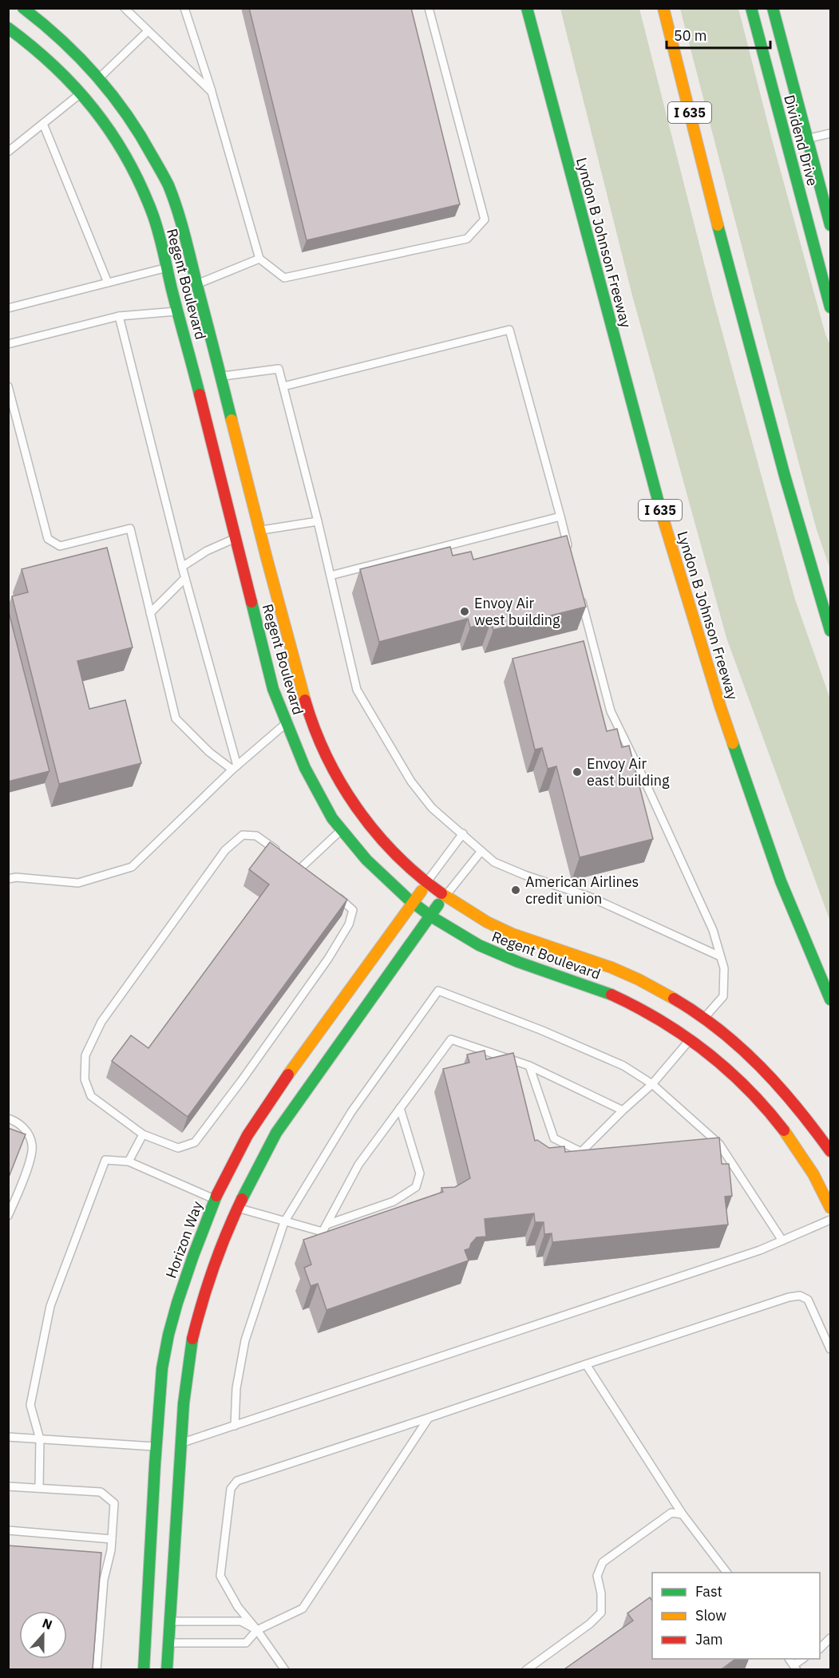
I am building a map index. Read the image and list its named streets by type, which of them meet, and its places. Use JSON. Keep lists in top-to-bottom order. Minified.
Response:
{"streets":{"main road":["I 635","Dividend Drive","Lyndon B Johnson Freeway","Regent Boulevard","Horizon Way"]},"crossings":[["Regent Boulevard","Horizon Way"]],"places":["Envoy Air west building","Envoy Air east building","American Airlines credit union"],"legend":["Fast","Slow","Jam"],"scale_bar":"50 m","north":"top"}
